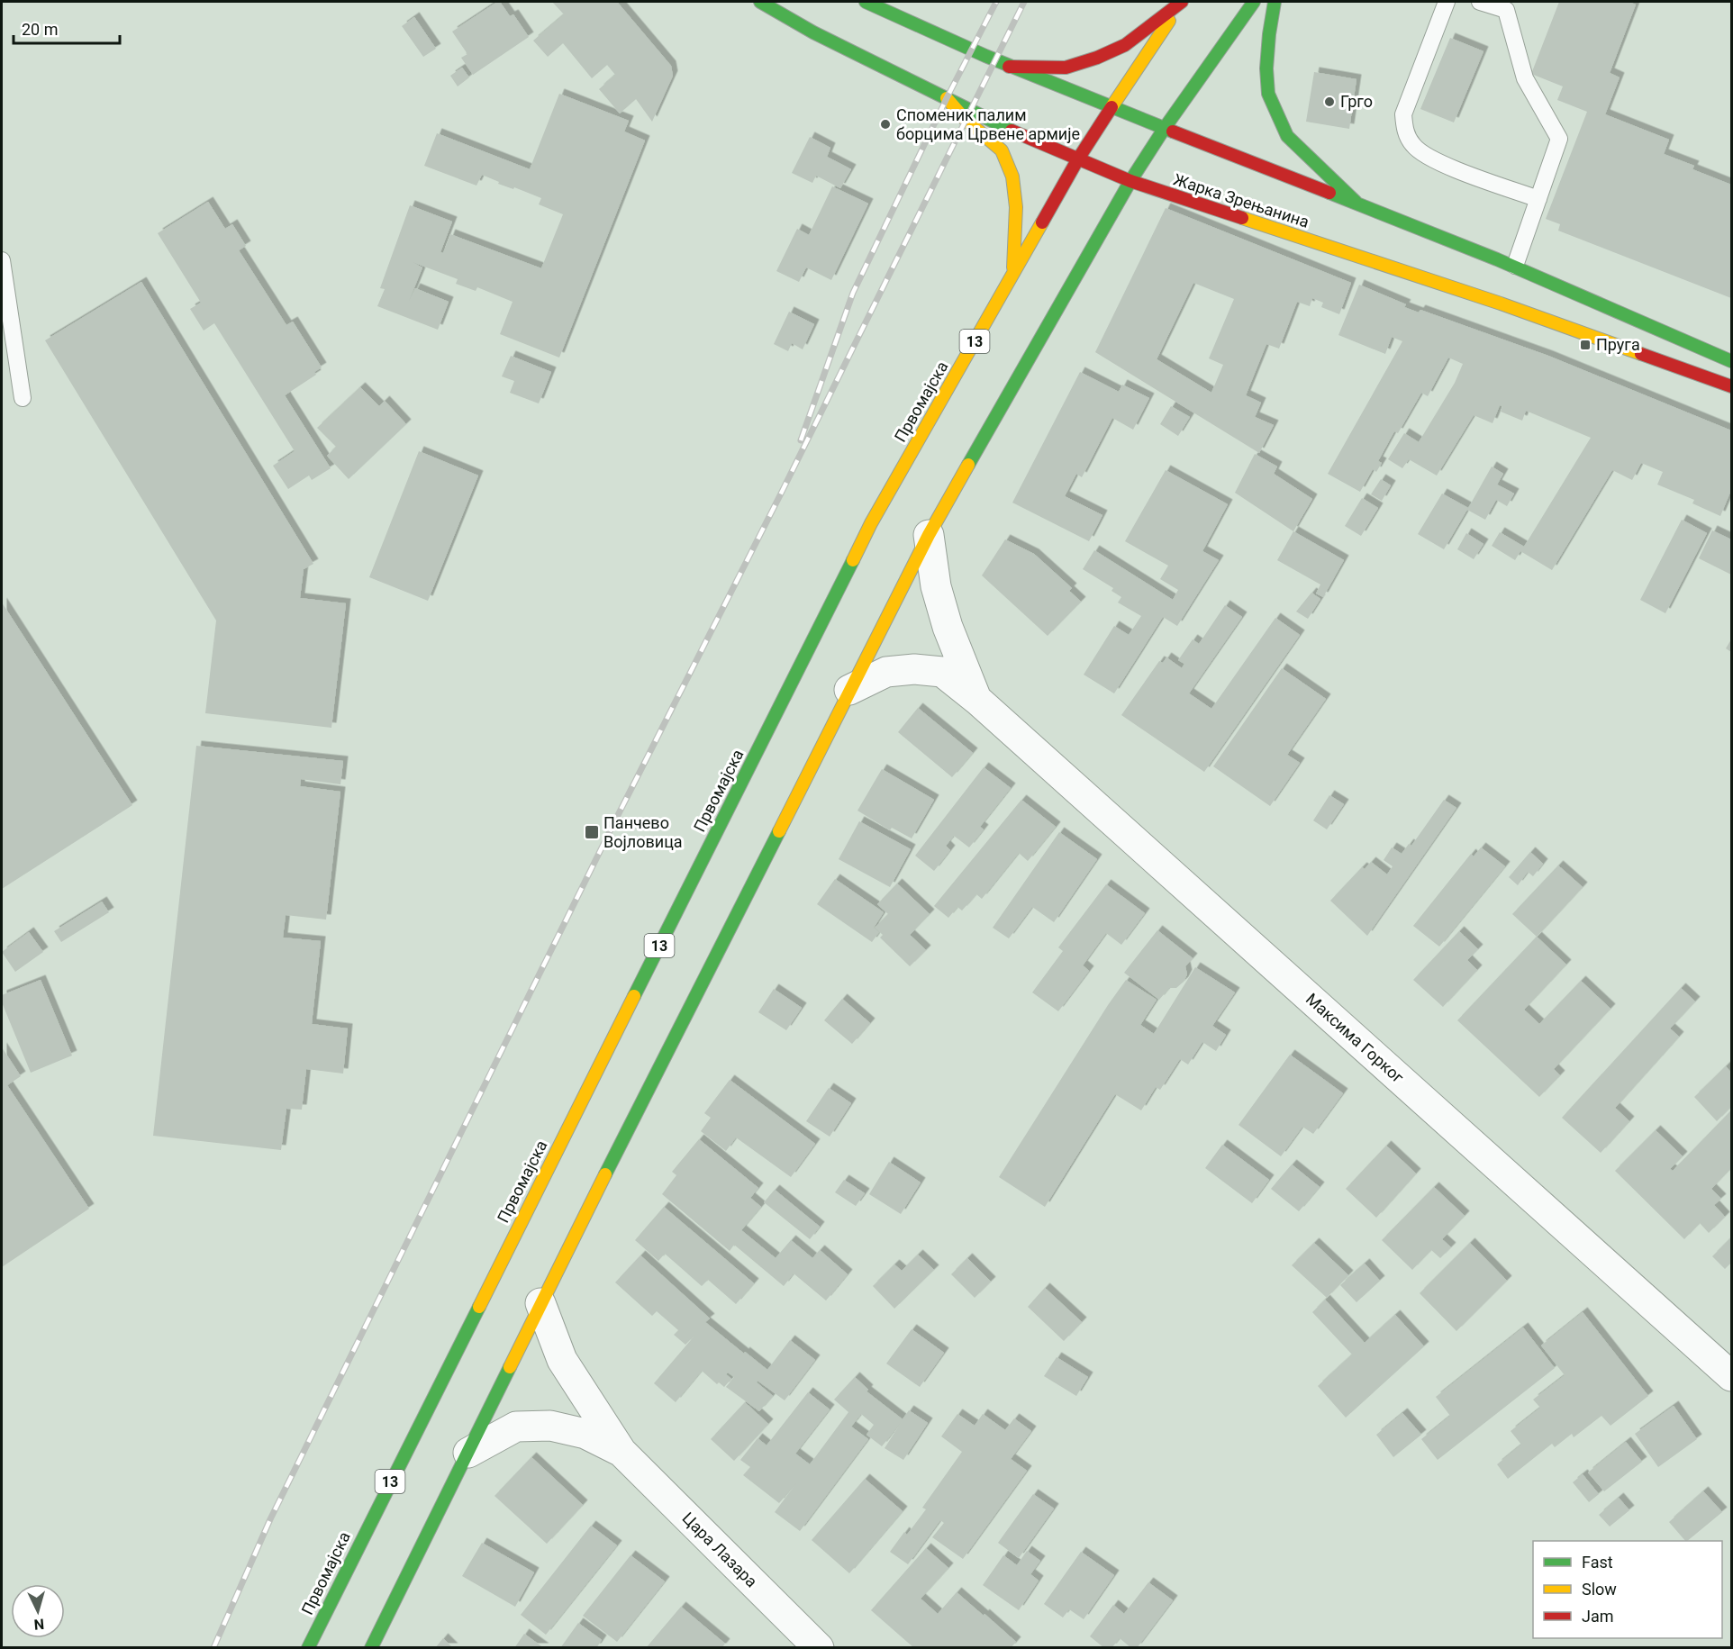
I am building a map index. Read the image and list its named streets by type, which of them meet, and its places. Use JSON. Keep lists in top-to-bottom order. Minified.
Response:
{"streets":{"main road":["Жарка Зрењанина","13","Првомајска"],"street":["Максима Горког","Цара Лазара"]},"crossings":[["Жарка Зрењанина","Првомајска"],["13","Првомајска"]],"places":{"other":["Грго","Споменик палим борцима Црвене армије"],"transit":["Пруга","Панчево Војловица"]},"legend":["Fast","Slow","Jam"],"scale_bar":"20 m","north":"bottom"}
